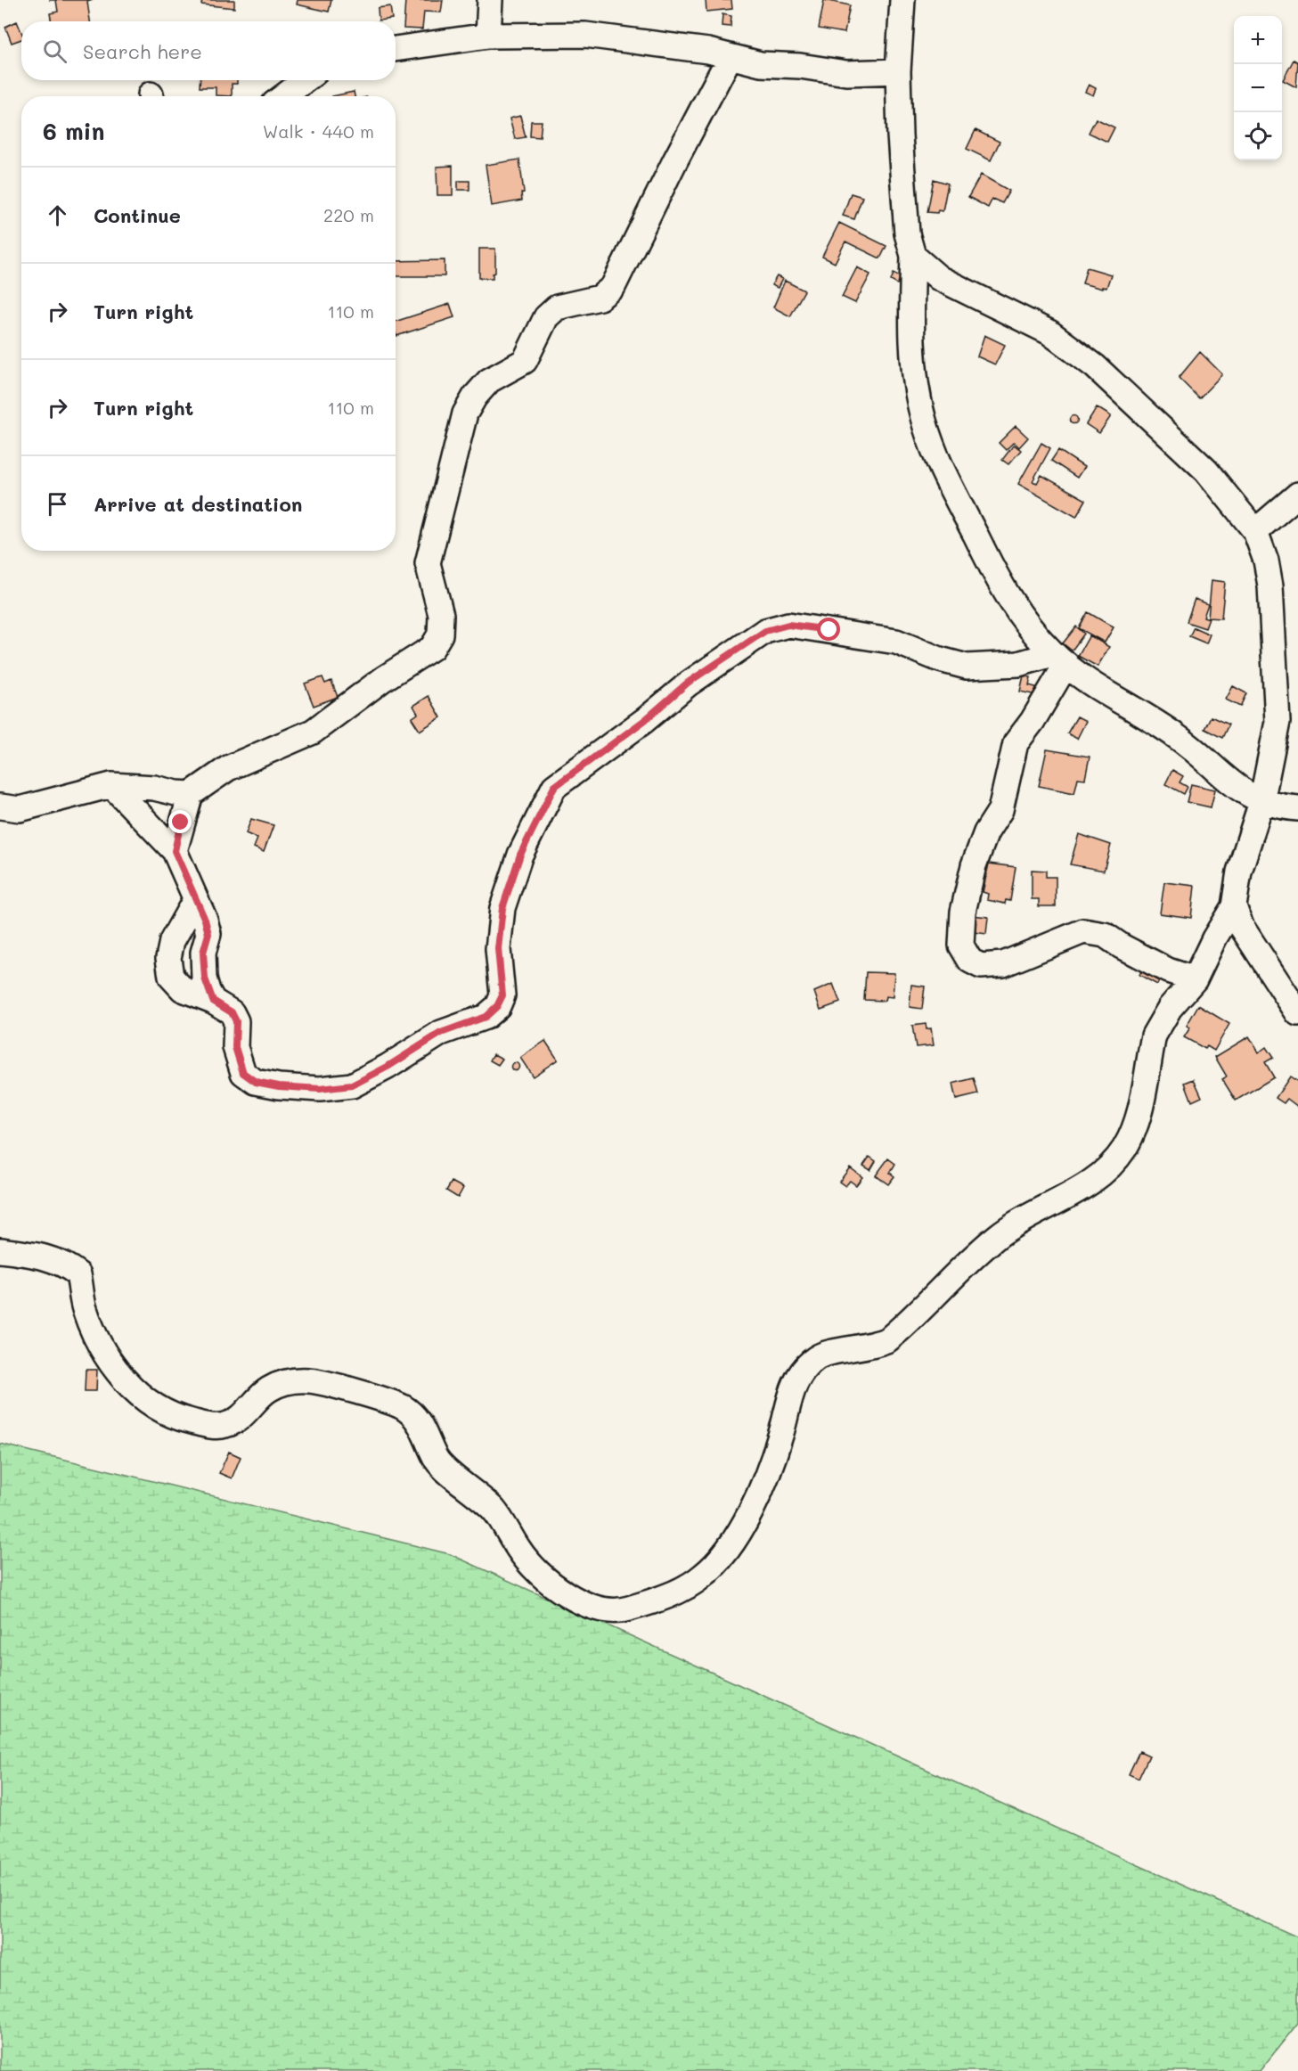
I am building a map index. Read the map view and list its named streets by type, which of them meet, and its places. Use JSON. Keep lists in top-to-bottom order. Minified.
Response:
{"page":{"map_buttons":["+","−"],"search":"Search here","heading":["6 min","Walk · 440 m"],"list":[["Continue","220 m"],["Turn right","110 m"],["Turn right","110 m"],"Arrive at destination"]}}
